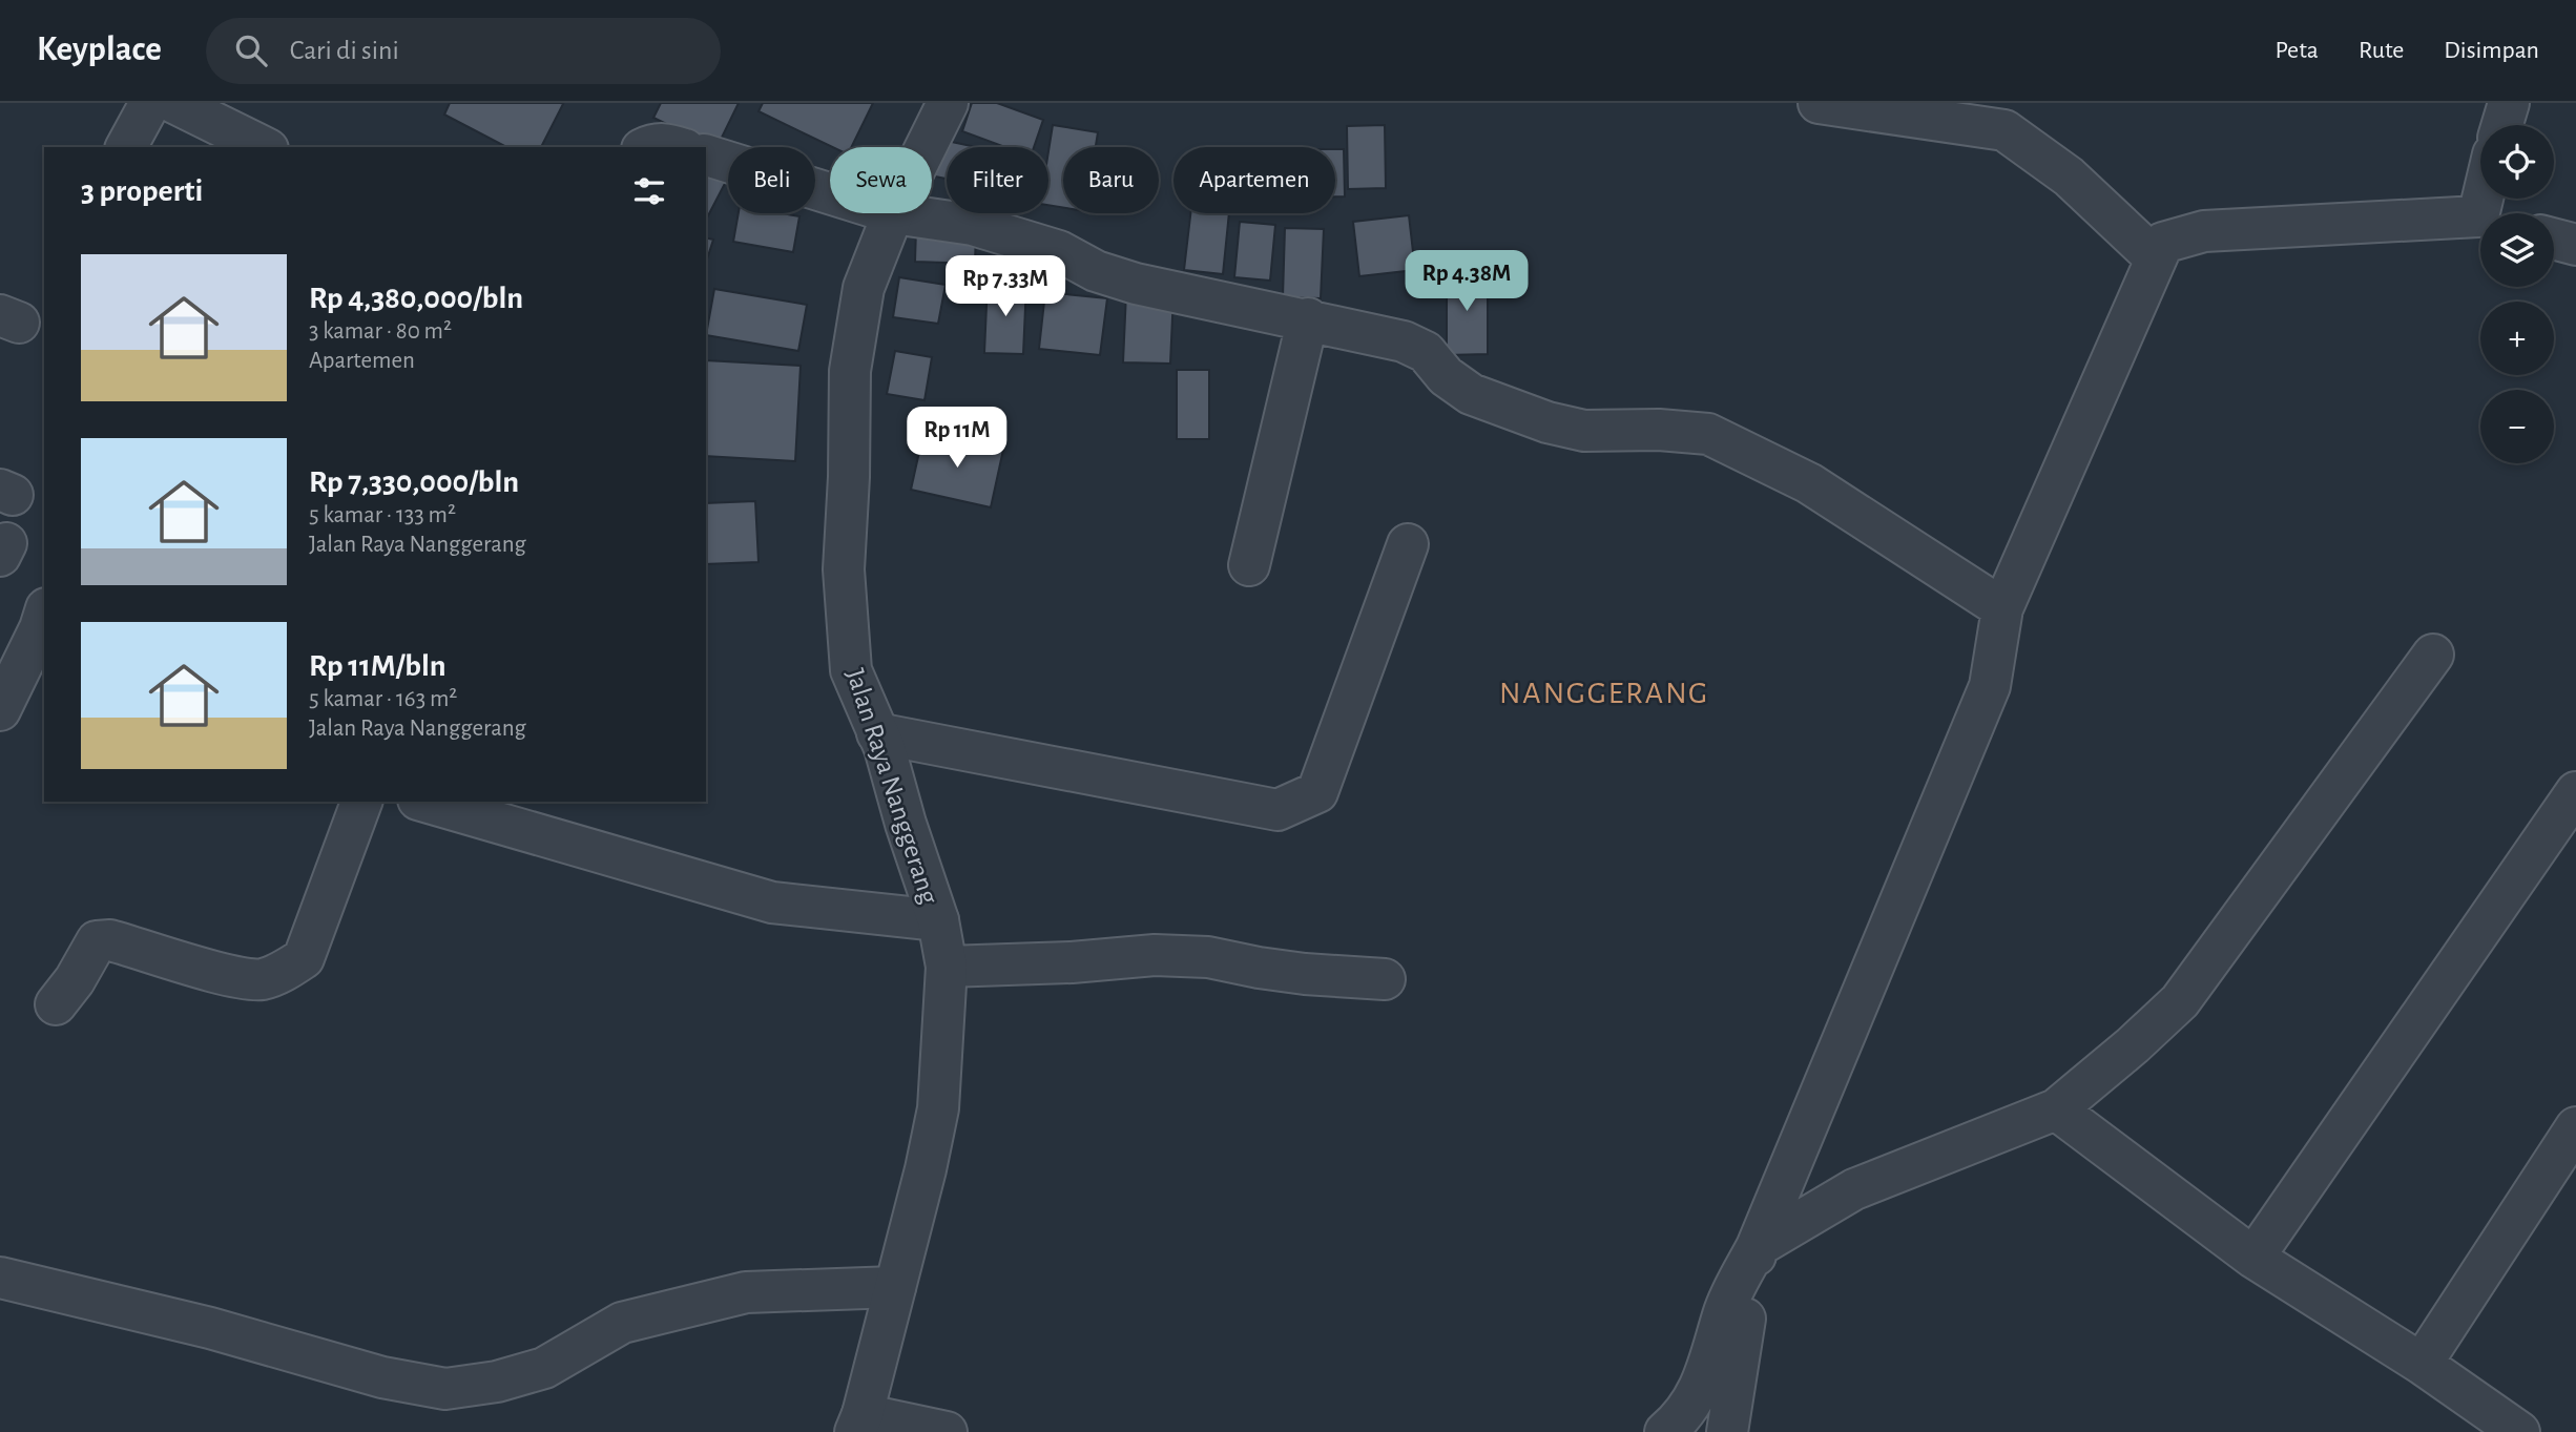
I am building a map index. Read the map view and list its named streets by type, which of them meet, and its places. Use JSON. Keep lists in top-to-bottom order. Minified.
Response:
{"streets":{"street":["Jalan Raya Nanggerang"]},"districts":["NANGGERANG"],"page":{"header":"Keyplace","search":"Cari di sini","nav":["Peta","Rute","Disimpan"],"map_buttons":["+","−"],"chip":["Beli","Sewa","Filter","Baru","Apartemen"],"heading":"3 properti","list":[{"name":"Rp 4,380,000/bln","note":"3 kamar · 80 m² · Apartemen"},{"name":"Rp 7,330,000/bln","note":"5 kamar · 133 m² · Jalan Raya Nanggerang"},{"name":"Rp 11M/bln","note":"5 kamar · 163 m² · Jalan Raya Nanggerang"}],"price":["Rp 4.38M","Rp 7.33M","Rp 11M"]}}
